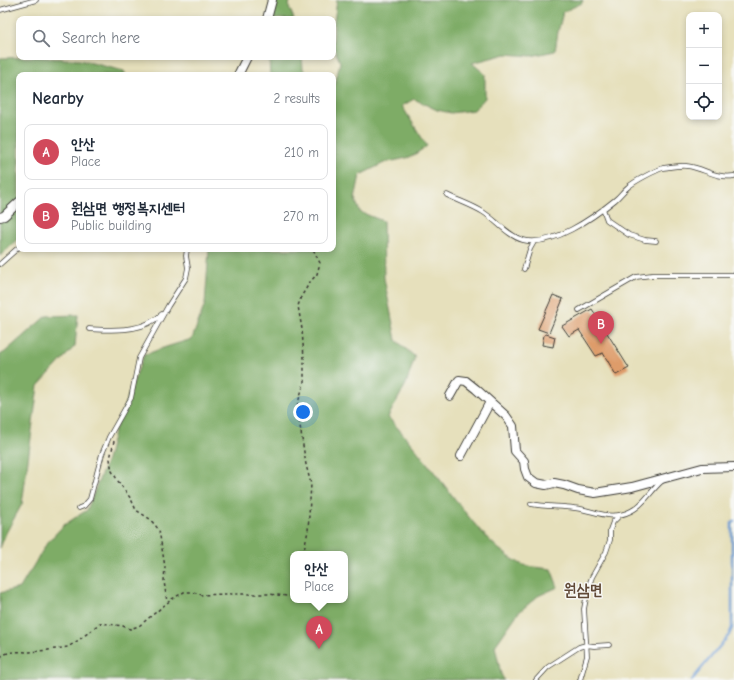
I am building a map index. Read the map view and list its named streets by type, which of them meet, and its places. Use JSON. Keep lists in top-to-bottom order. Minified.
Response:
{"districts":["원삼면"],"page":{"map_buttons":["+","−"],"search":"Search here","heading":["Nearby","2 results"],"list":[{"mark":"A","name":"안산","note":"Place","value":"210 m"},{"mark":"B","name":"원삼면 행정복지센터","note":"Public building","value":"270 m"}],"pins":["B","A"],"popup":["안산","Place"]}}
